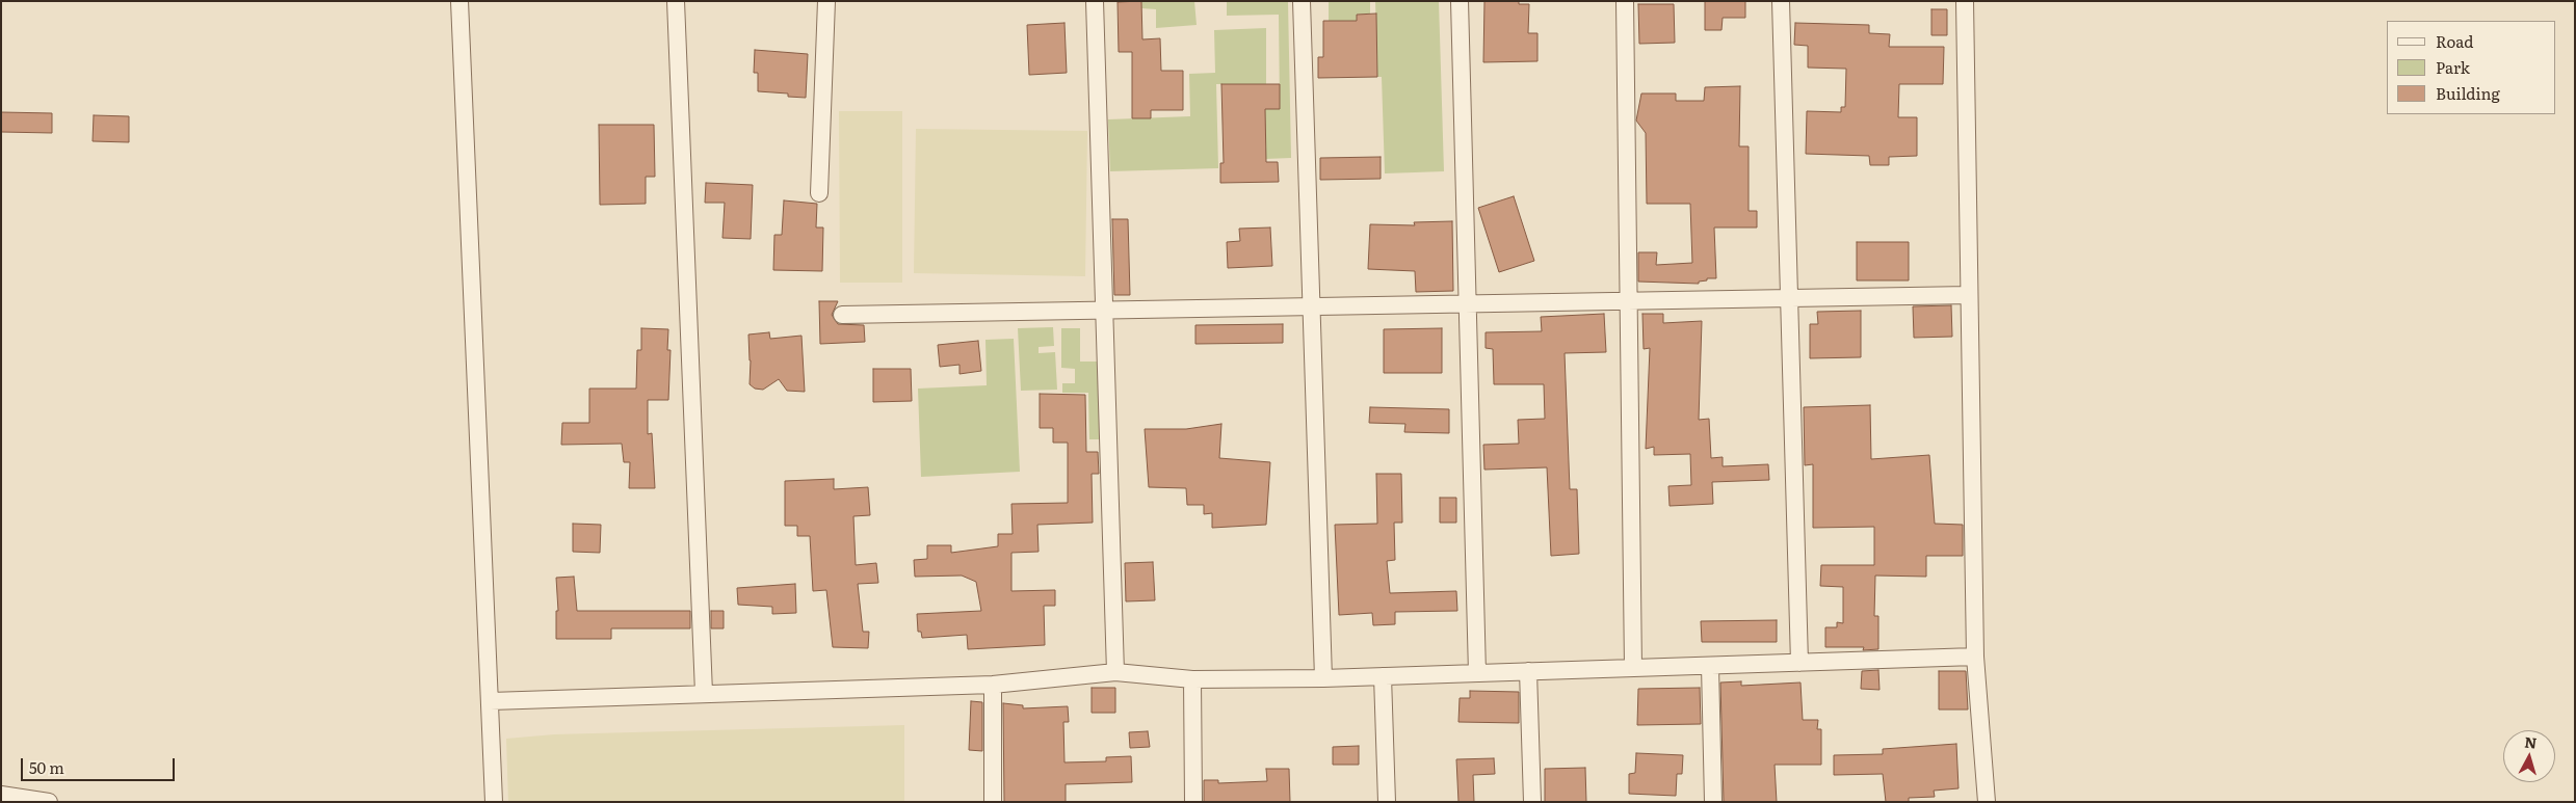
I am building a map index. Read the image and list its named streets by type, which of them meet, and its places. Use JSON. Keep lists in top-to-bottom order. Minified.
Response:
{"legend":["Road","Park","Building"],"scale_bar":"50 m","north":"top"}
